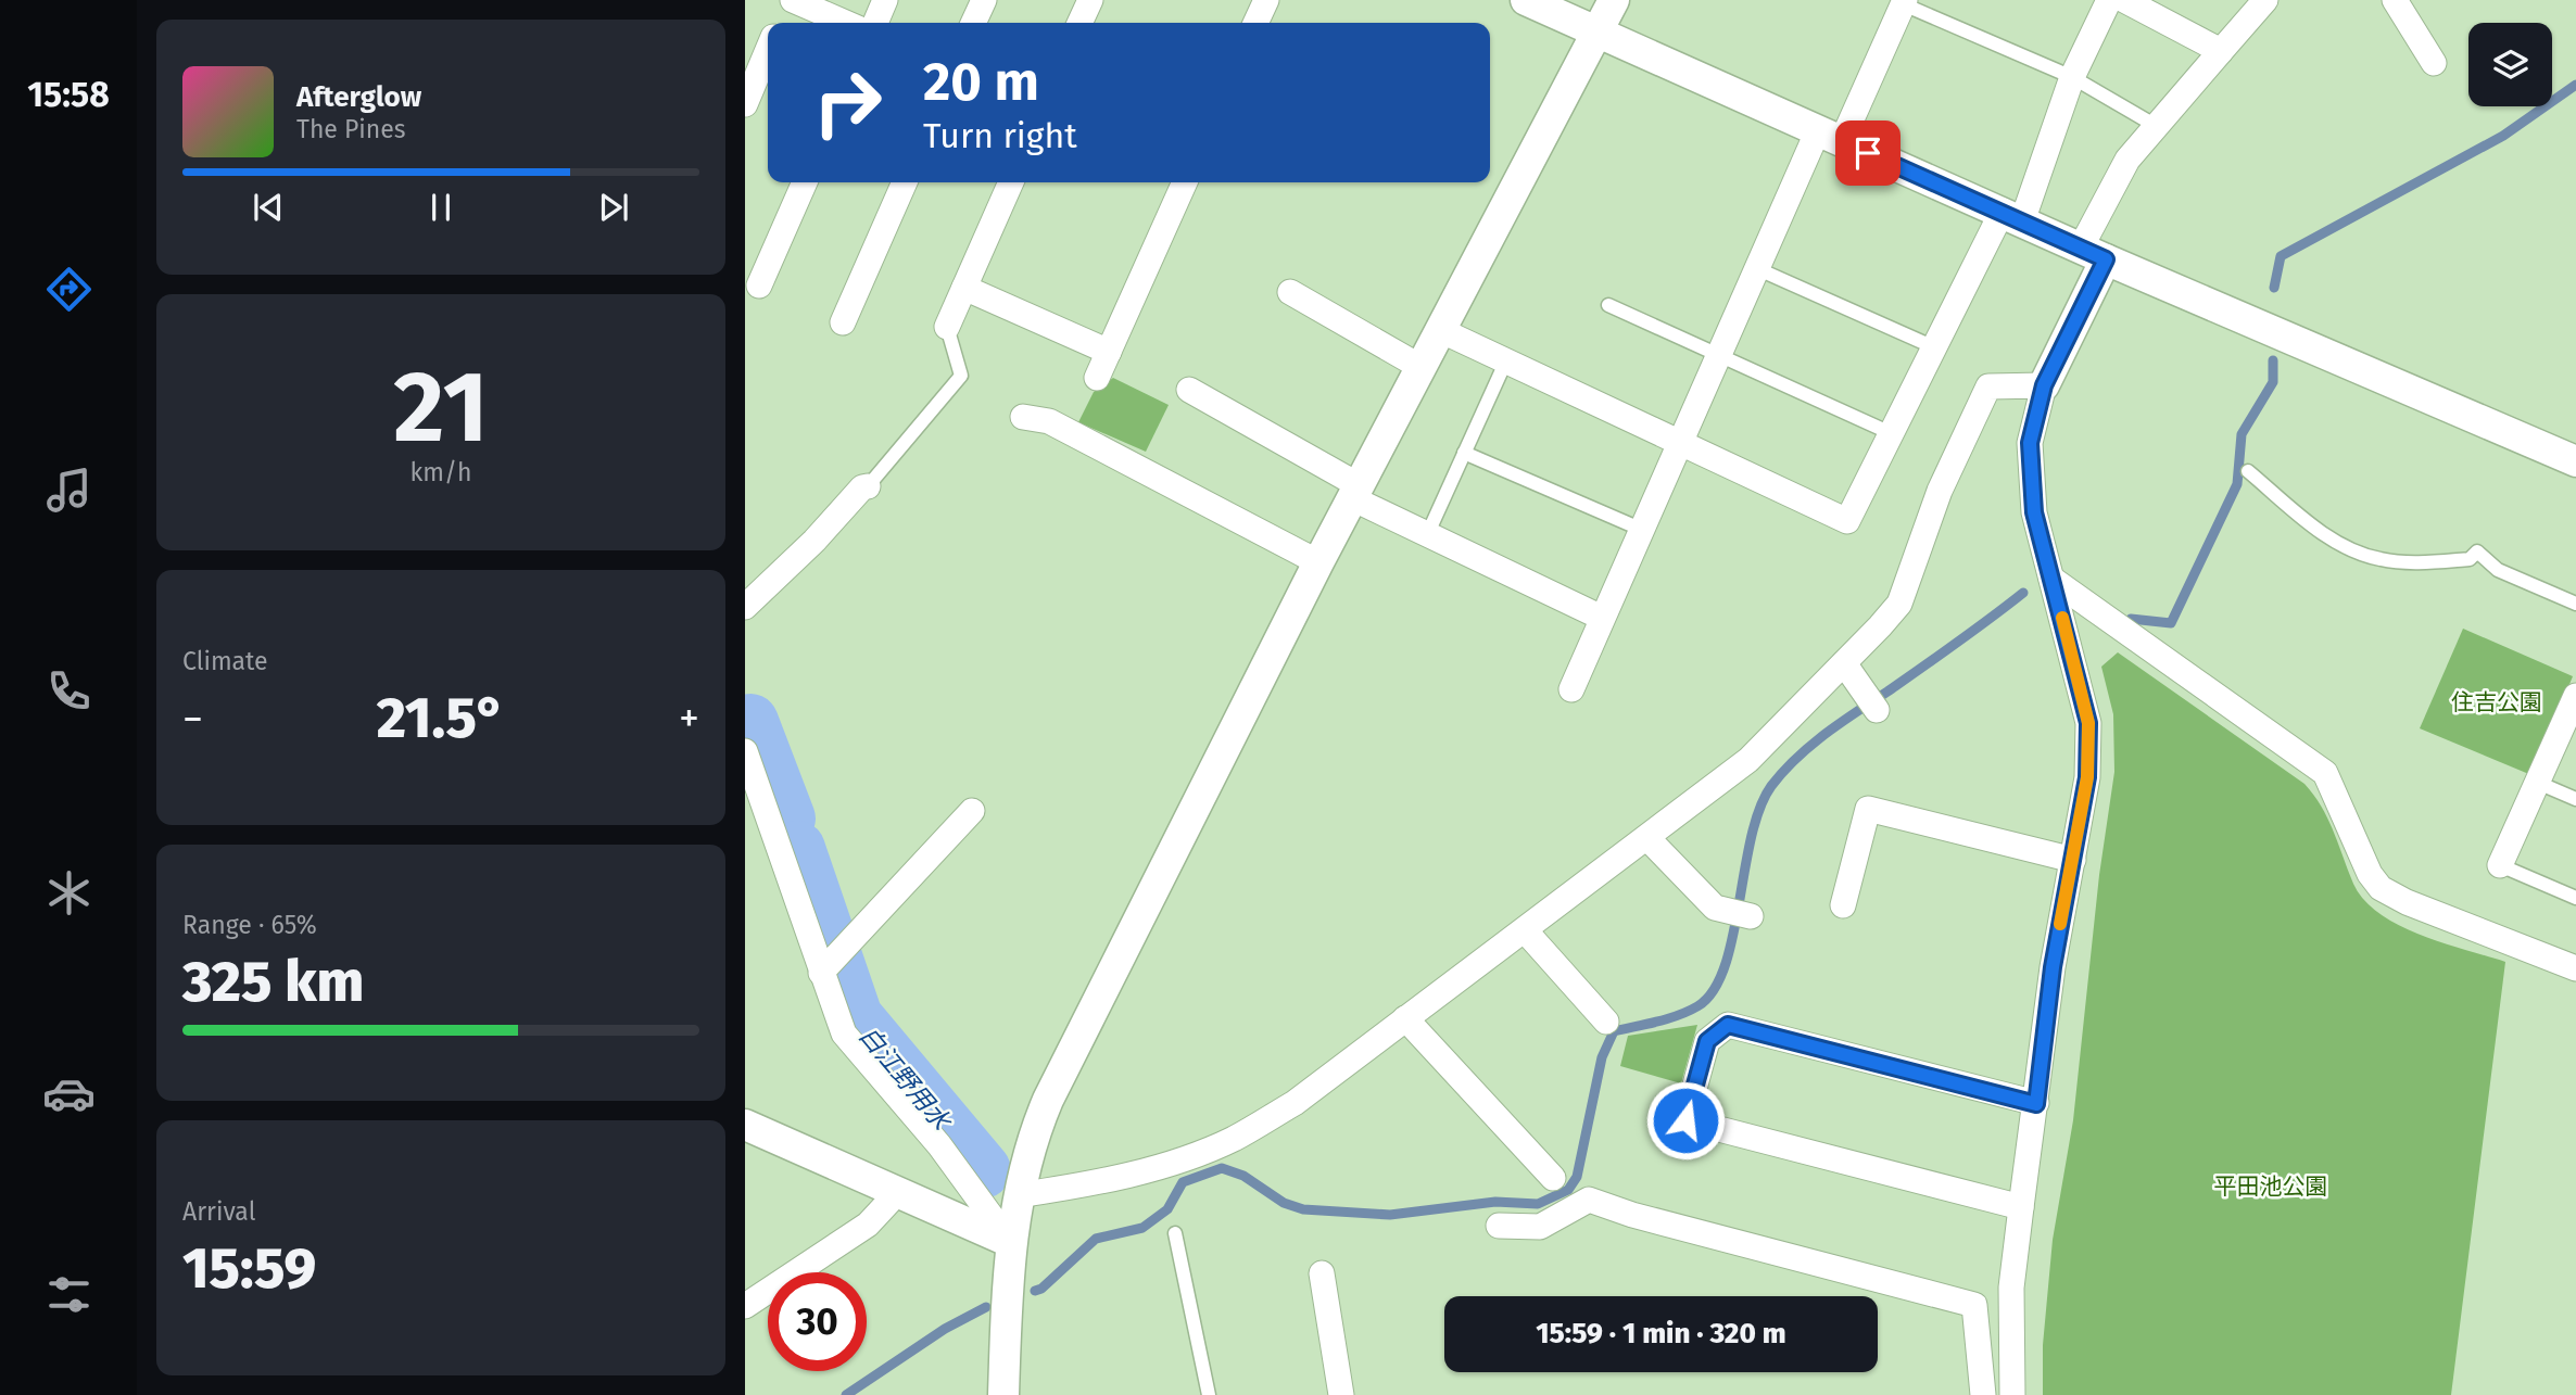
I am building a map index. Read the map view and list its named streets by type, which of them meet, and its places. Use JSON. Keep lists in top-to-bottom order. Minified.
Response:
{"water":["白江野用水"],"parks":["住吉公園","平田池公園"],"page":{"tabs":"15:58","turn":["20 m","Turn right"],"song":["Afterglow","The Pines"],"tile":[["21","km/h"],"Climate",["Range · 65%","325 km"],["Arrival","15:59"]],"heat":["−","21.5°","+"],"limit":"30","trip":"15:59 · 1 min · 320 m"}}
